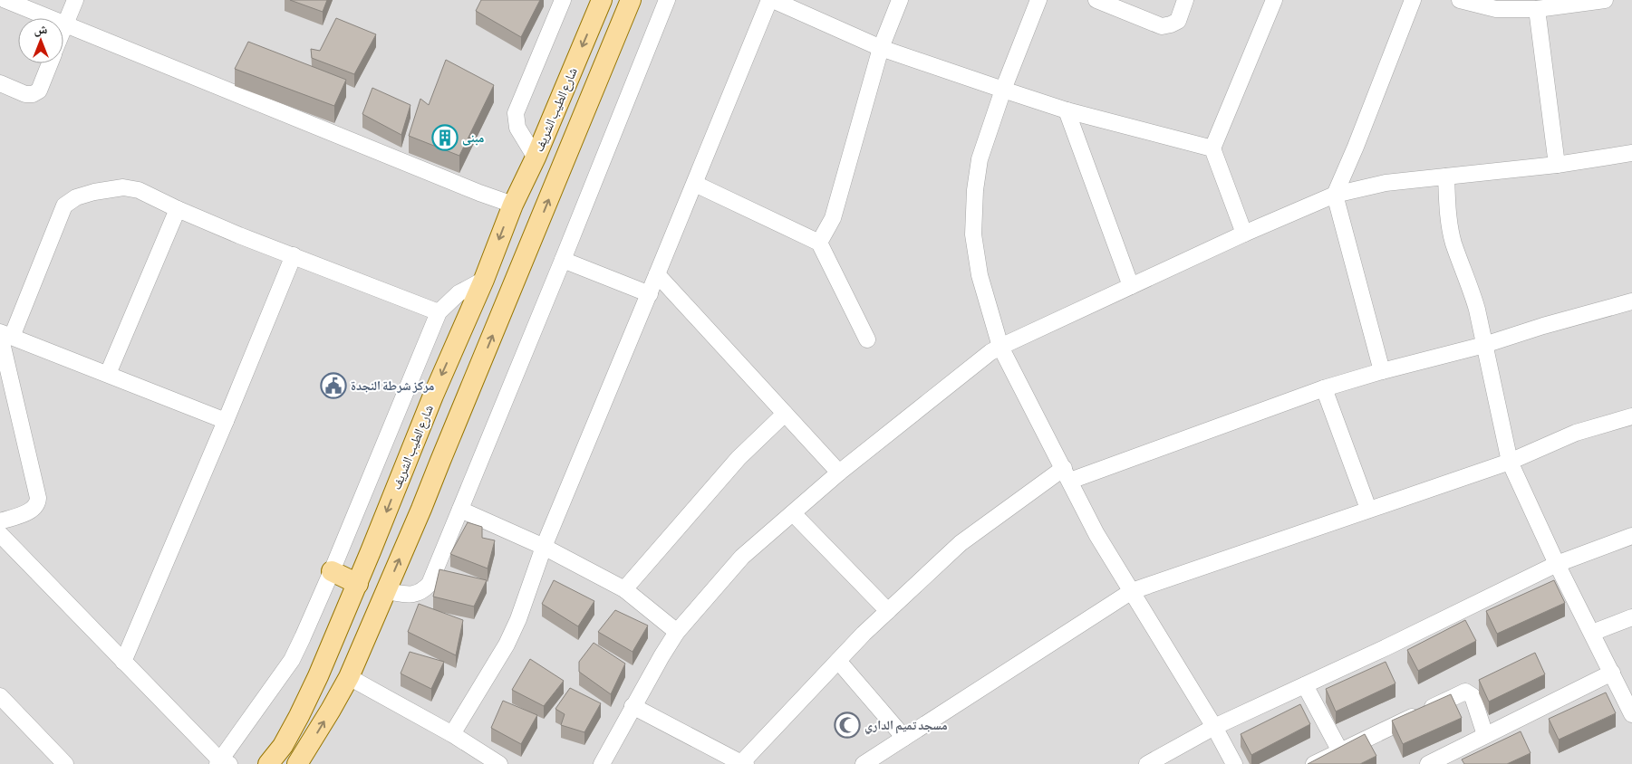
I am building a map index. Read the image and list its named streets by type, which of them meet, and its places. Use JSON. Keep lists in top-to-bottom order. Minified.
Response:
{"streets":{"main road":["شارع الطيب الشريف"]},"places":{"building":["مبنى"],"public building":["مركز شرطة النجدة"],"mosque":["مسجد تميم الداري"]},"north":"top"}
